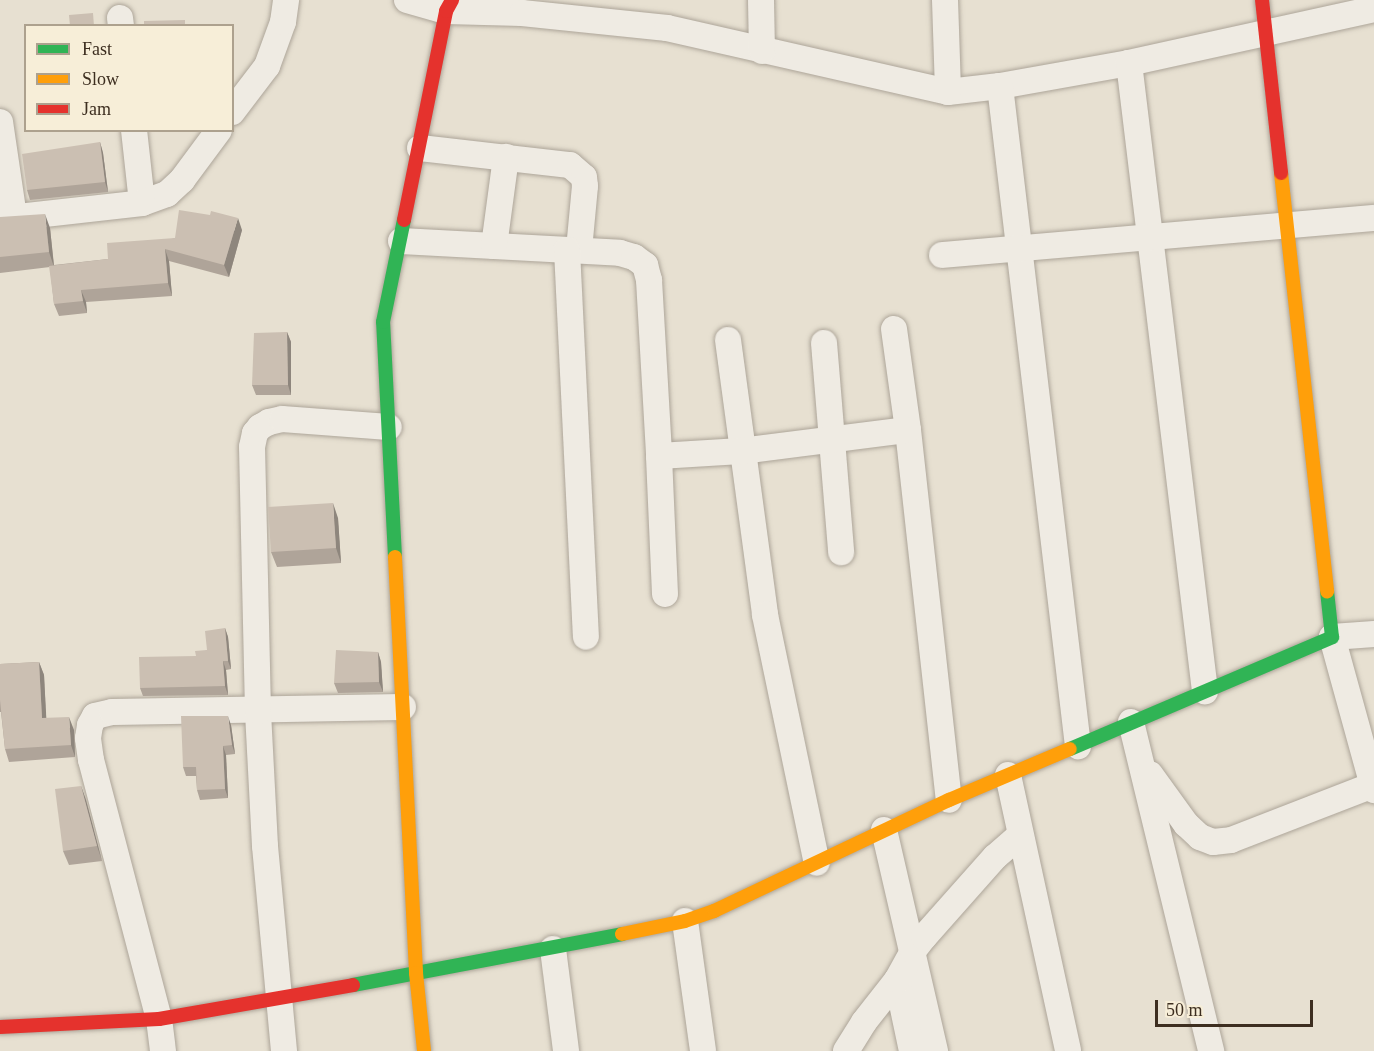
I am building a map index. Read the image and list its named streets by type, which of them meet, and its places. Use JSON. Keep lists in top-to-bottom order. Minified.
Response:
{"legend":["Fast","Slow","Jam"],"scale_bar":"50 m"}
